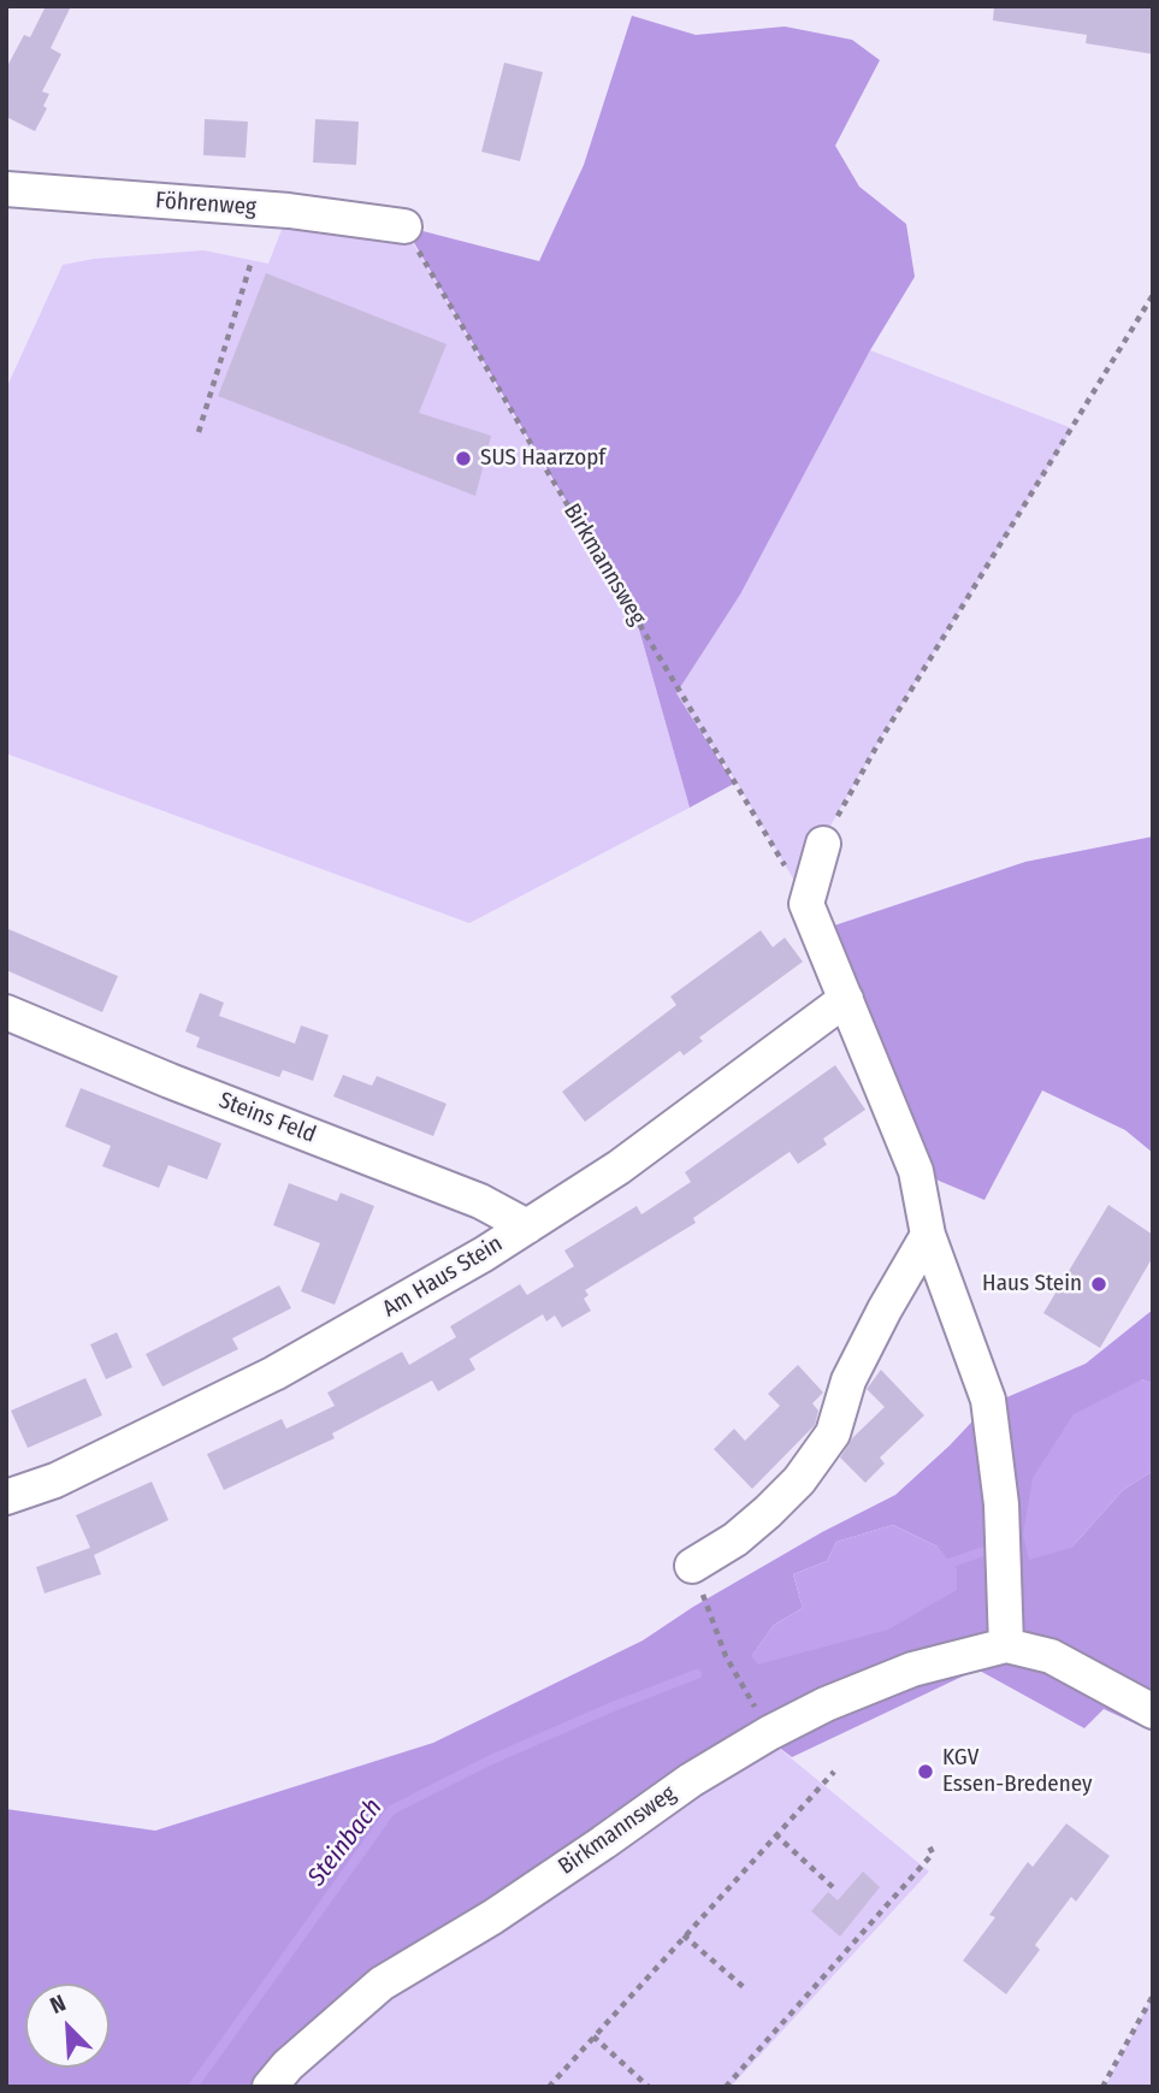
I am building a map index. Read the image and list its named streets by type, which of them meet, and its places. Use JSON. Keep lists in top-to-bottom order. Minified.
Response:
{"streets":{"street":["Föhrenweg","Birkmannsweg","Steins Feld","Am Haus Stein"]},"crossings":[["Föhrenweg","Birkmannsweg"],["Steins Feld","Am Haus Stein"]],"water":["Steinbach"],"places":["SUS Haarzopf","Haus Stein","KGV Essen-Bredeney"],"north":"top left"}
